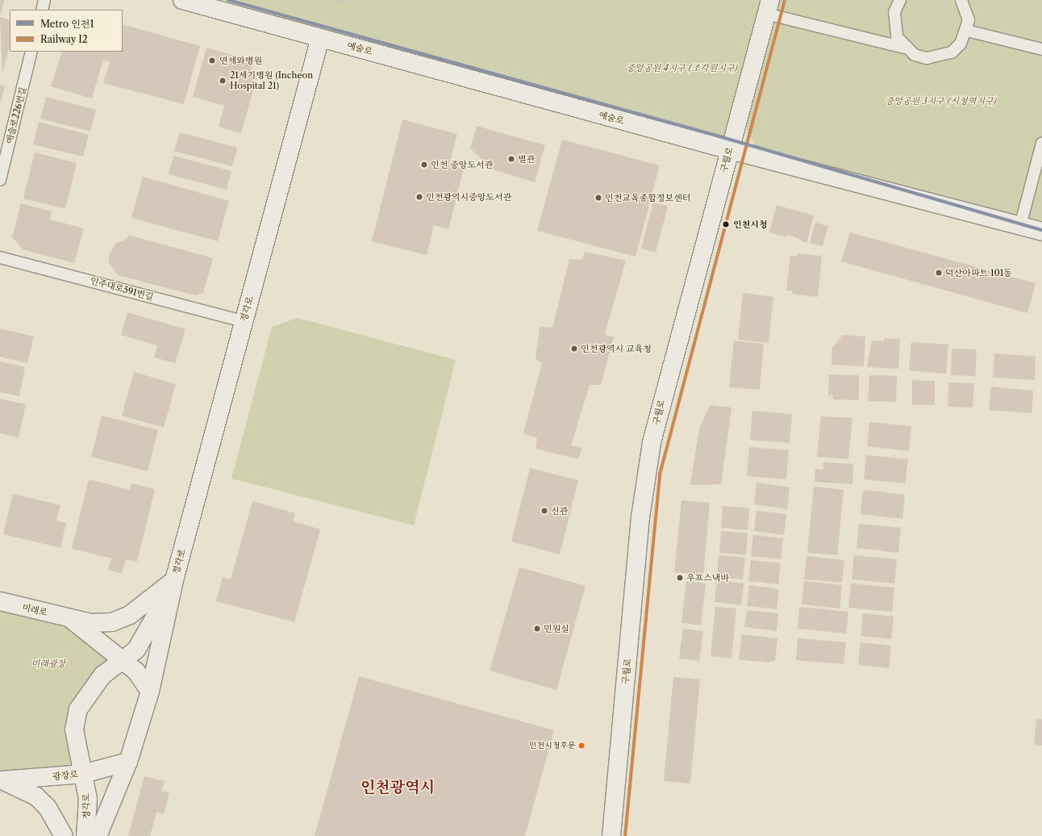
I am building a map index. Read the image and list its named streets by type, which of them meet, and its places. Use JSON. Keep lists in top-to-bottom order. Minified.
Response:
{"streets":{"main road":["예술로","구월로","정각로","미래로","광장로"],"street":["예술로226번길","인주대로591번길"]},"crossings":[["예술로","구월로"],["예술로","정각로"],["인주대로591번길","정각로"],["정각로","미래로"],["정각로","광장로"]],"districts":["인천광역시"],"parks":["중앙공원 4지구 (조각원지구)","중앙공원 3지구 (시청역지구)","미래광장"],"places":["연세와병원","21세기병원 (Incheon Hospital 21)","별관","인천 중앙도서관","인천광역시중앙도서관","인천교육종합정보센터","인천시청","덕산아파트 101동","인천광역시 교육청","신관","우프스낵바","민원실","인천시청후문"],"lines":["metro line 인천1","rail line I2"],"legend":["Metro 인천1","Railway I2"]}
